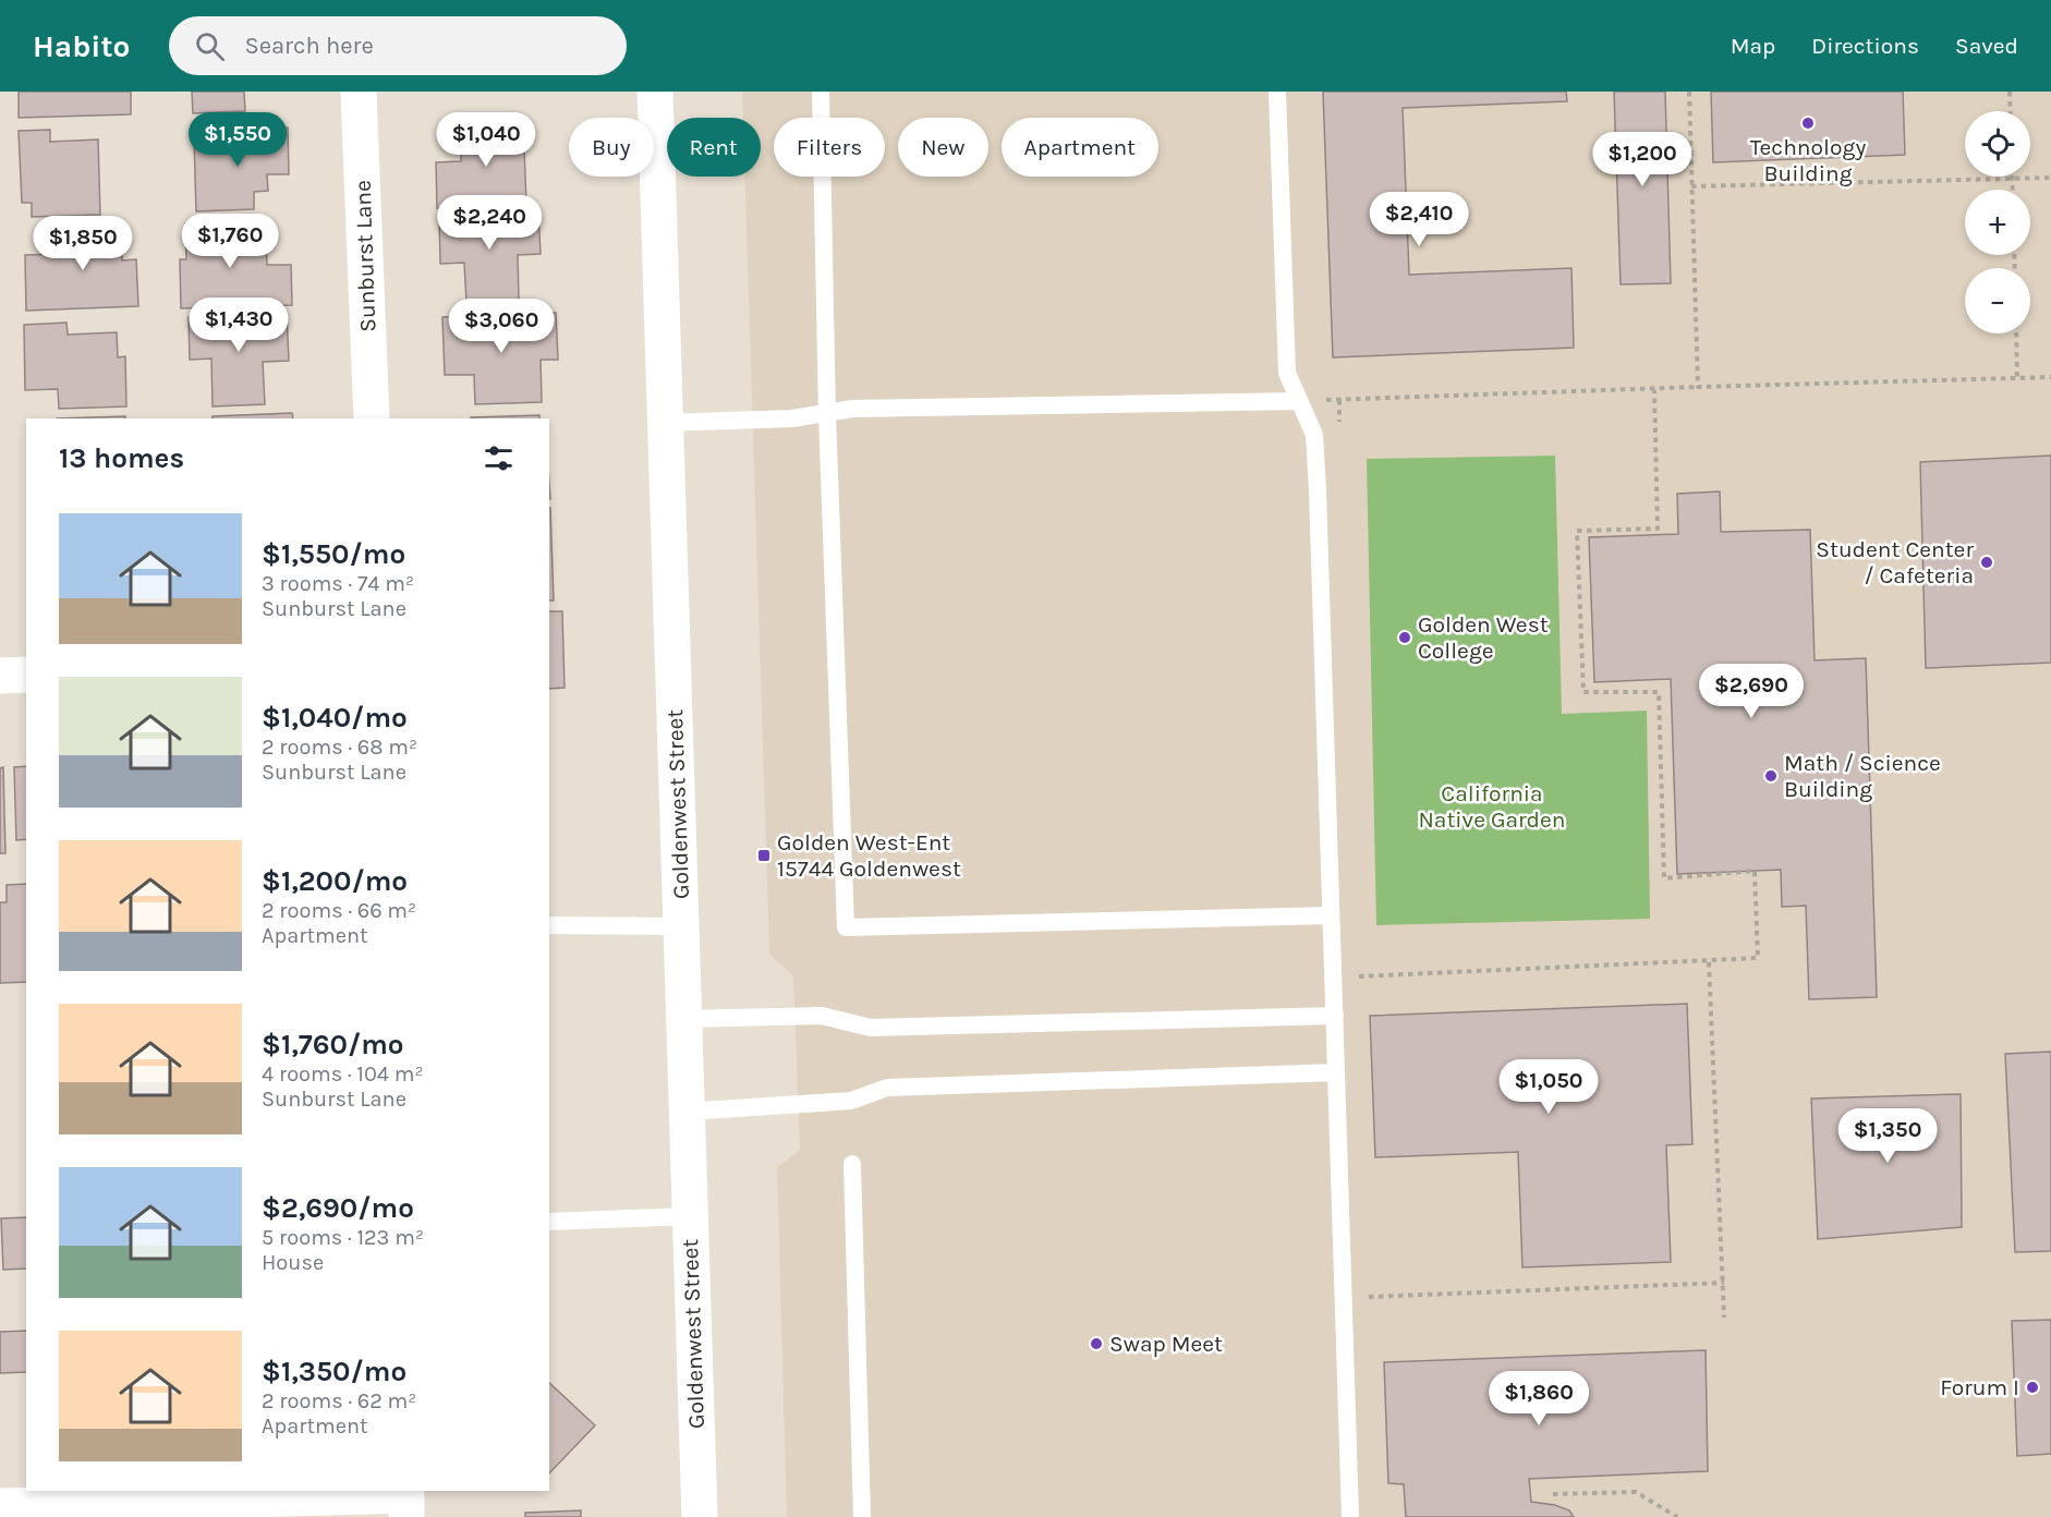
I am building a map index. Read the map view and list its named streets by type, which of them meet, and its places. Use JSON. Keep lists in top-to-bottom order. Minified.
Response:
{"streets":{"main road":["Sunburst Lane","Goldenwest Street"]},"parks":["California Native Garden"],"places":{"other":["Technology Building","Student Center / Cafeteria","Golden West College","Math / Science Building","Swap Meet","Forum I"],"transit":["Golden West-Ent 15744 Goldenwest"]},"page":{"header":"Habito","search":"Search here","nav":["Map","Directions","Saved"],"map_buttons":["+","−"],"price":["$1,550","$1,040","$1,200","$2,410","$2,240","$1,760","$1,850","$1,430","$3,060","$2,690","$1,050","$1,350","$1,860"],"chip":["Buy","Rent","Filters","New","Apartment"],"heading":"13 homes","list":[{"name":"$1,550/mo","note":"3 rooms · 74 m² · Sunburst Lane"},{"name":"$1,040/mo","note":"2 rooms · 68 m² · Sunburst Lane"},{"name":"$1,200/mo","note":"2 rooms · 66 m² · Apartment"},{"name":"$1,760/mo","note":"4 rooms · 104 m² · Sunburst Lane"},{"name":"$2,690/mo","note":"5 rooms · 123 m² · House"},{"name":"$1,350/mo","note":"2 rooms · 62 m² · Apartment"}]}}
